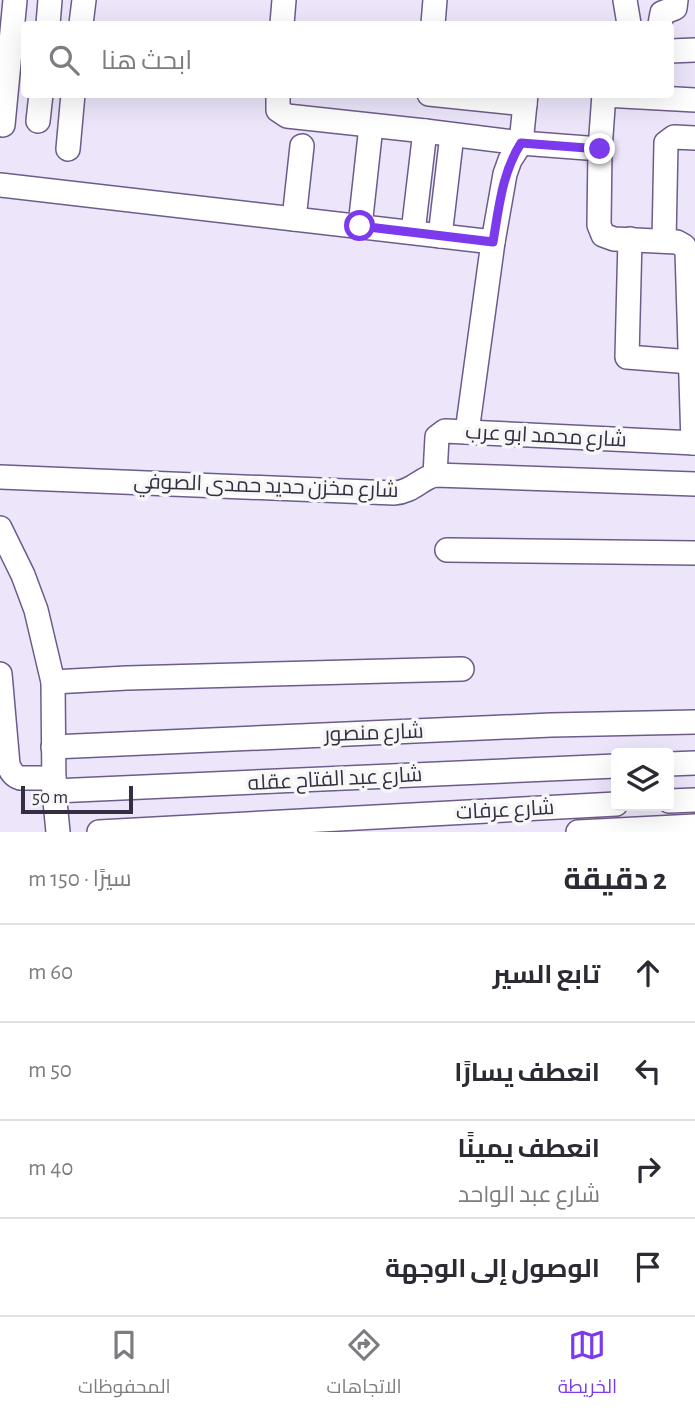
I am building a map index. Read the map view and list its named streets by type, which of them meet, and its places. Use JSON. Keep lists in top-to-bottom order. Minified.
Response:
{"streets":{"street":["شارع محمد ابو عرب","شارع مخزن حديد حمدى الصوفي","شارع منصور","شارع عبد الفتاح عقله","شارع عرفات"]},"crossings":[["شارع محمد ابو عرب","شارع مخزن حديد حمدى الصوفي"]],"scale_bar":"50 m","page":{"search":"ابحث هنا","scale":"50 m","heading":["2 دقيقة","سيرًا · 150 m"],"list":[["تابع السير","60 m"],["انعطف يسارًا","50 m"],["انعطف يمينًا","شارع عبد الواحد","40 m"],"الوصول إلى الوجهة"],"nav":["الخريطة","الاتجاهات","المحفوظات"]}}
